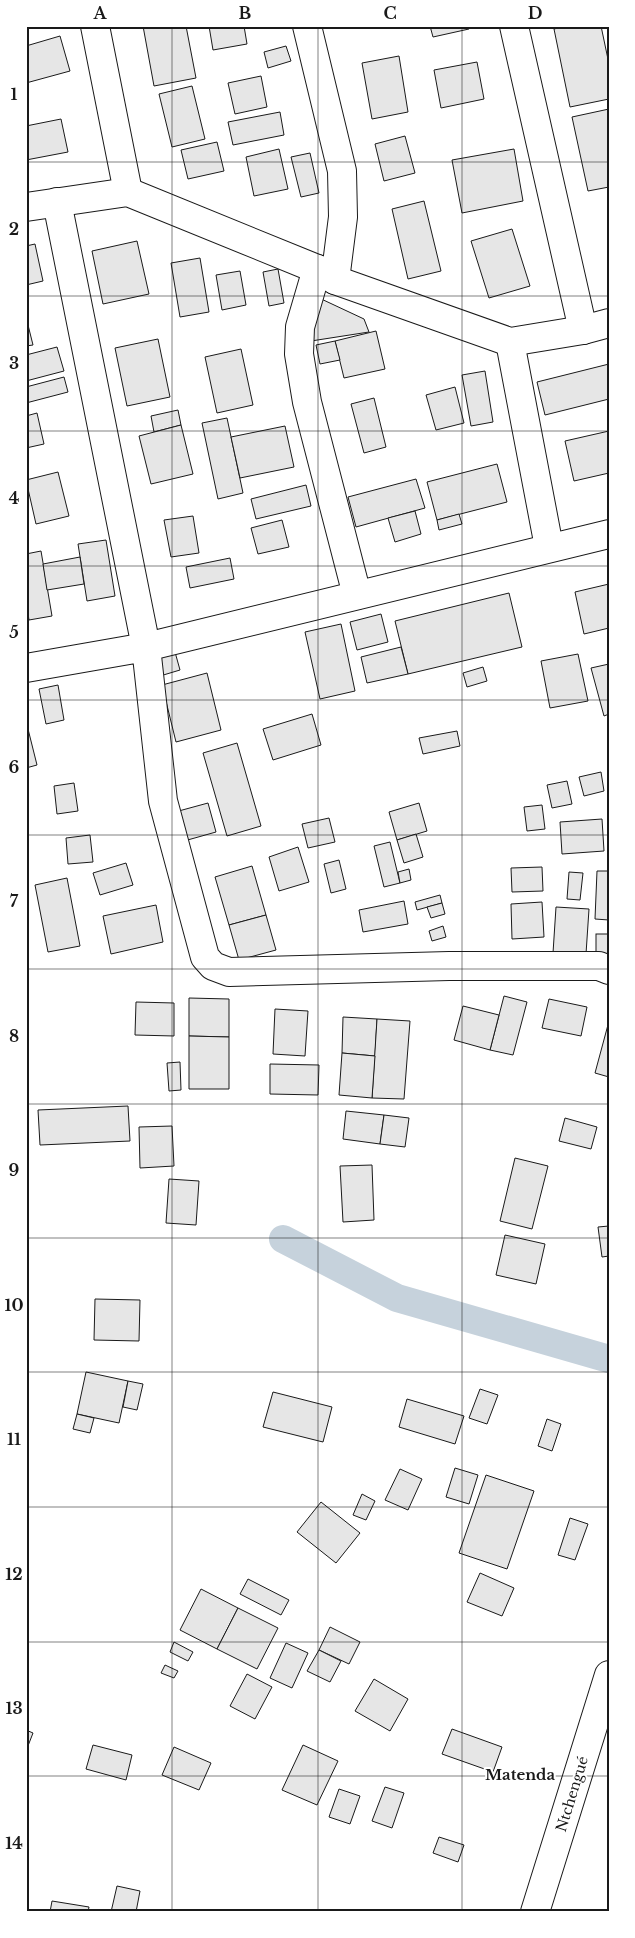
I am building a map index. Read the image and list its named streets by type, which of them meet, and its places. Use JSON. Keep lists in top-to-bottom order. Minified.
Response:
{"streets":{"street":["Ntchengué"]},"districts":["Matenda"],"grid":{"columns":["A","B","C","D"],"rows":["1","2","3","4","5","6","7","8","9","10","11","12","13","14"]}}
